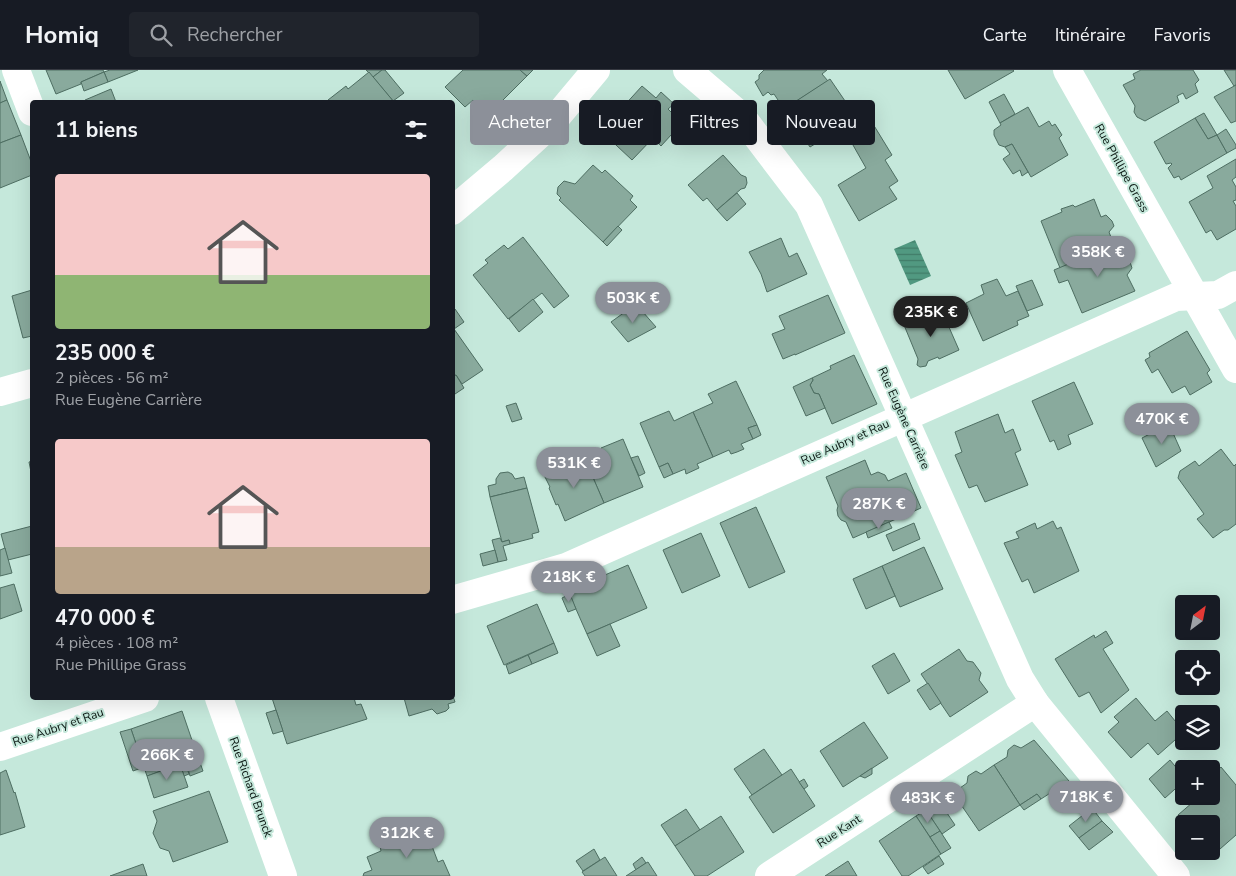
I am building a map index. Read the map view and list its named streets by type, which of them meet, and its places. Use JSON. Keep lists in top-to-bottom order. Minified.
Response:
{"streets":{"street":["Rue Phillipe Grass","Rue Eugène Carrière","Rue Aubry et Rau","Rue Richard Brunck","Rue Kant"]},"crossings":[["Rue Phillipe Grass","Rue Aubry et Rau"],["Rue Eugène Carrière","Rue Aubry et Rau"],["Rue Eugène Carrière","Rue Kant"]],"north":"top right","page":{"header":"Homiq","search":"Rechercher","nav":["Carte","Itinéraire","Favoris"],"chip":["Acheter","Louer","Filtres","Nouveau"],"heading":"11 biens","list":[{"name":"235 000 €","note":"2 pièces · 56 m² · Rue Eugène Carrière"},{"name":"470 000 €","note":"4 pièces · 108 m² · Rue Phillipe Grass"}],"price":["358K €","503K €","235K €","470K €","531K €","287K €","218K €","266K €","718K €","483K €","312K €"],"map_buttons":["+","−"]}}
